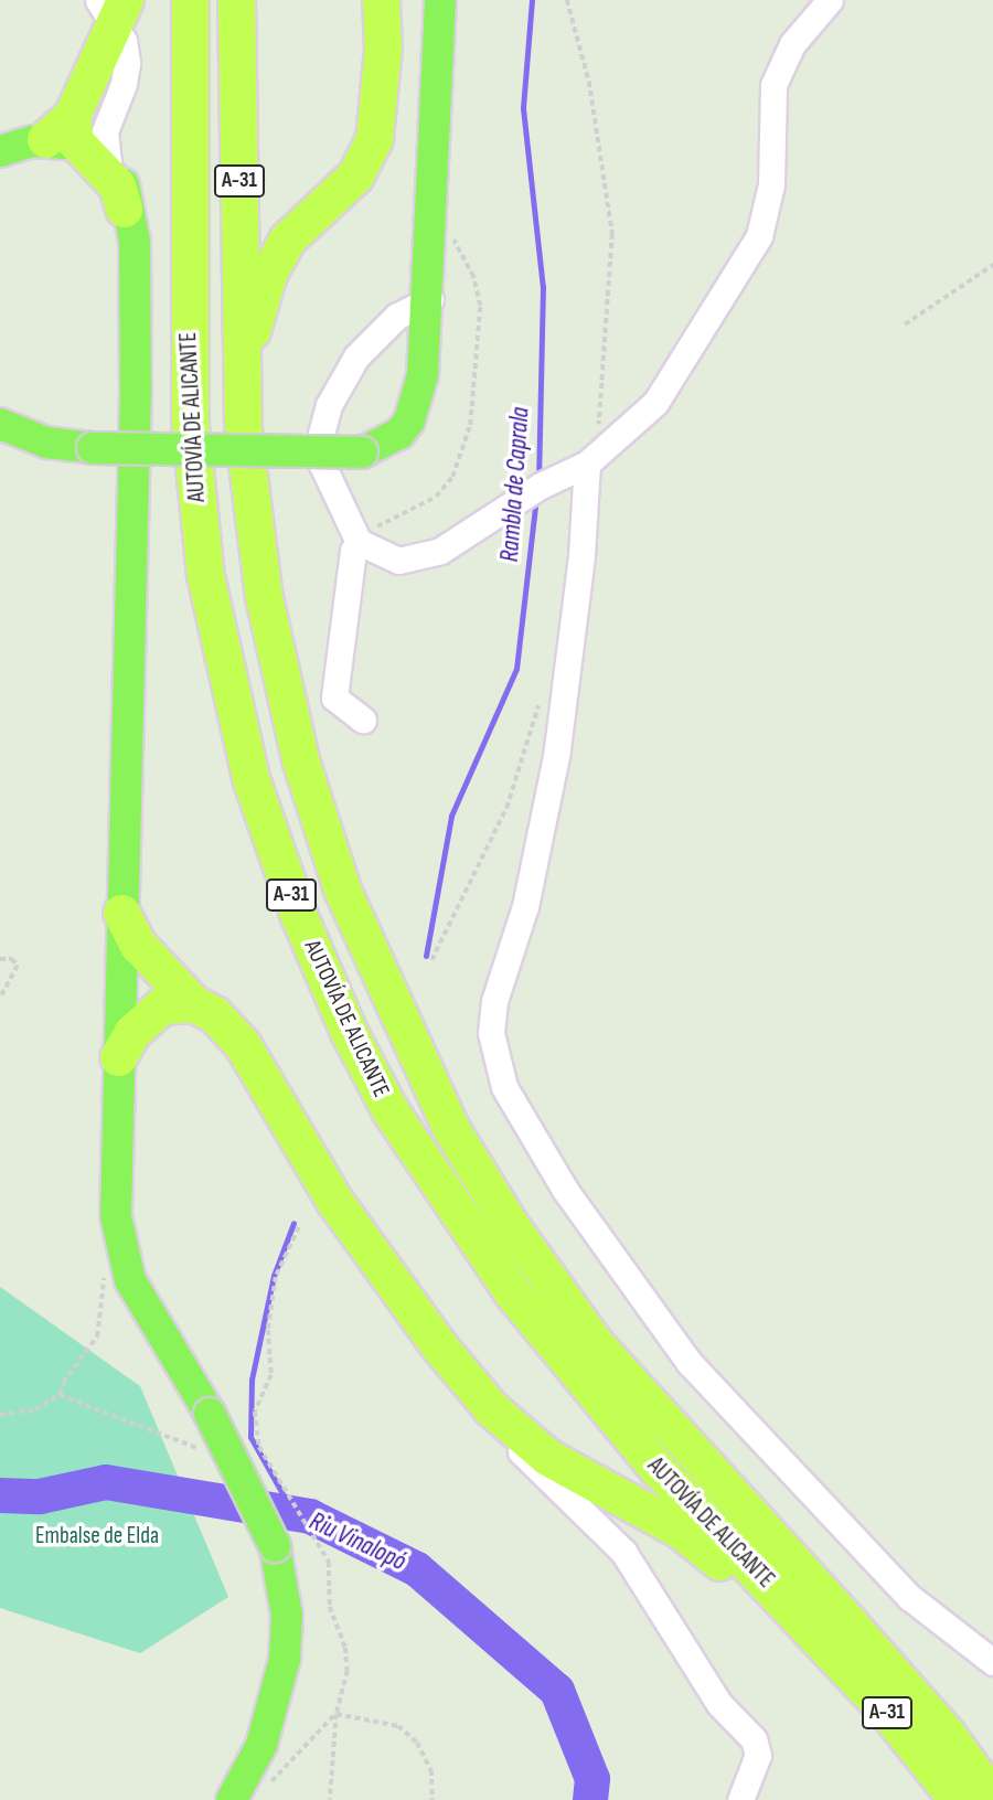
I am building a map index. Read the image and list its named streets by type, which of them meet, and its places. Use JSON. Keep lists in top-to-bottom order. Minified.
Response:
{"streets":{"highway":["A-31","AUTOVÍA DE ALICANTE"]},"water":["Rambla de Caprala","Riu Vinalopó"],"parks":["Embalse de Elda"]}
